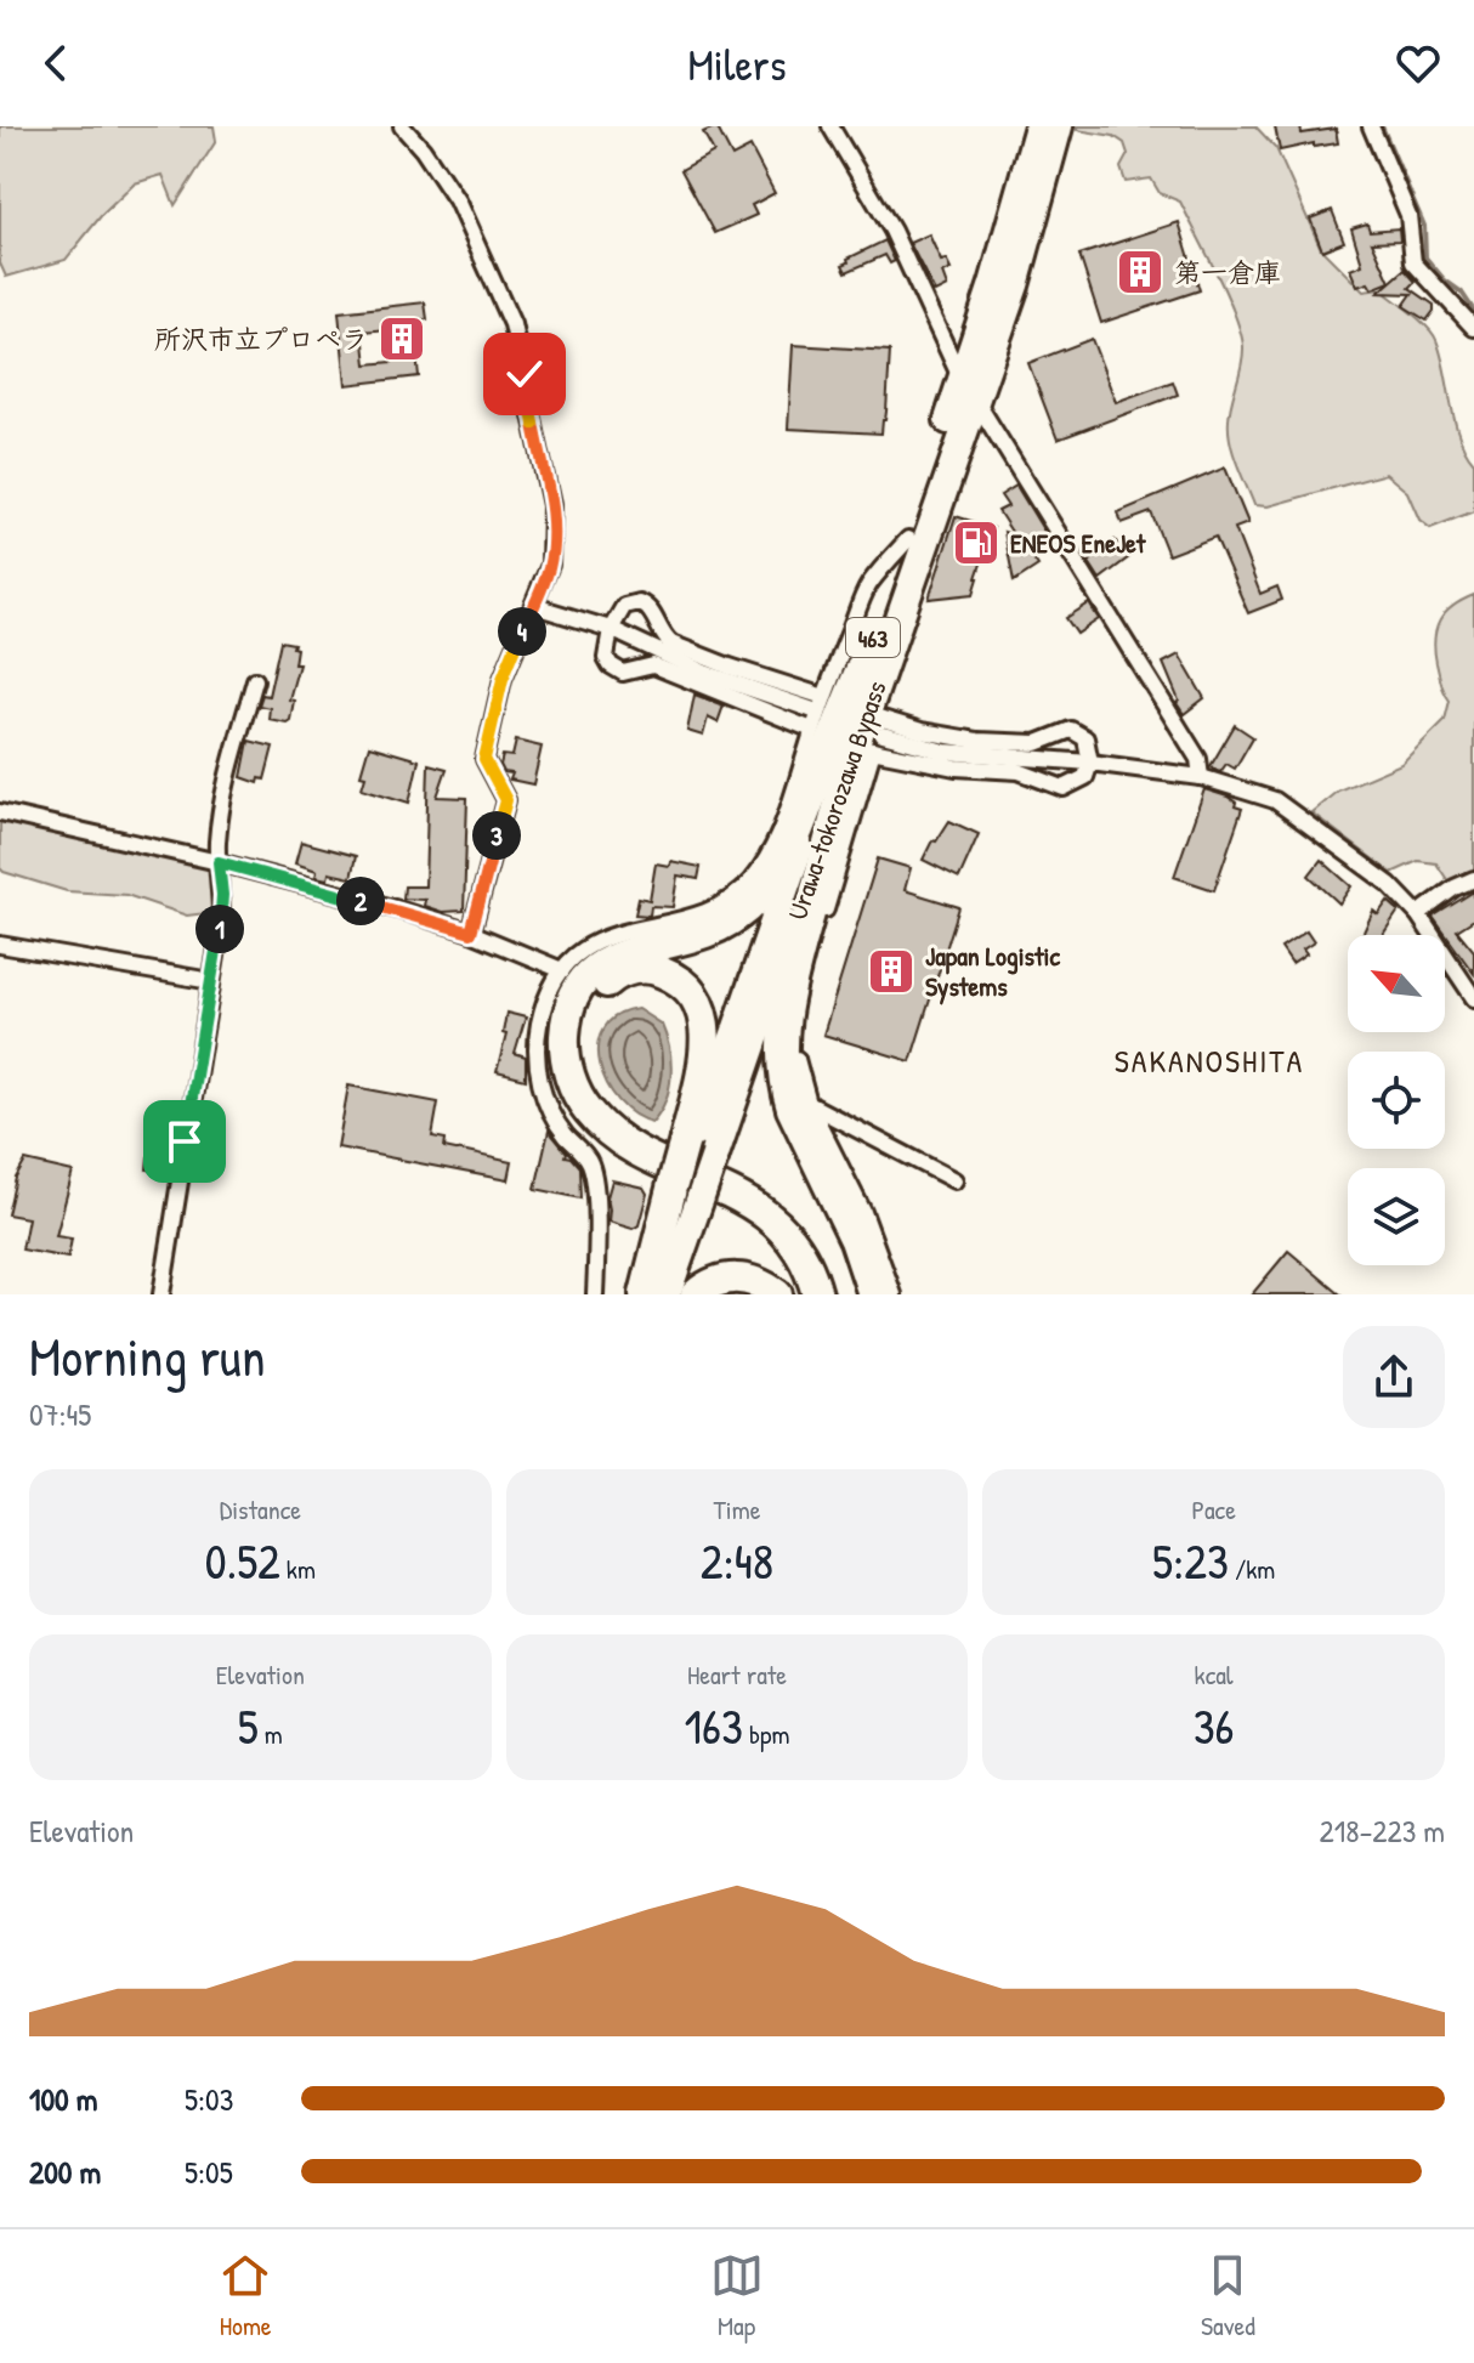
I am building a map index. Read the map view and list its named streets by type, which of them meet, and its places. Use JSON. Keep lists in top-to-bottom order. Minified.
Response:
{"streets":{"highway":["463","Urawa-tokorozawa Bypass"]},"districts":["SAKANOSHITA"],"places":{"building":["第一倉庫","所沢市立プロペラ","Japan Logistic Systems"],"fuel station":["ENEOS EneJet"]},"north":"top left","page":{"header":"Milers","pins":["4","3","2","1"],"heading":["Morning run","07:45"],"stats":[["Distance","0.52 km"],["Time","2:48"],["Pace","5:23 /km"],["Elevation","5 m"],["Heart rate","163 bpm"],["kcal","36"]],"chart":["Elevation","218–223 m"],"list":[{"name":"100 m","note":"5:03"},{"name":"200 m","note":"5:05"}],"tabs":["Home","Map","Saved"]}}
